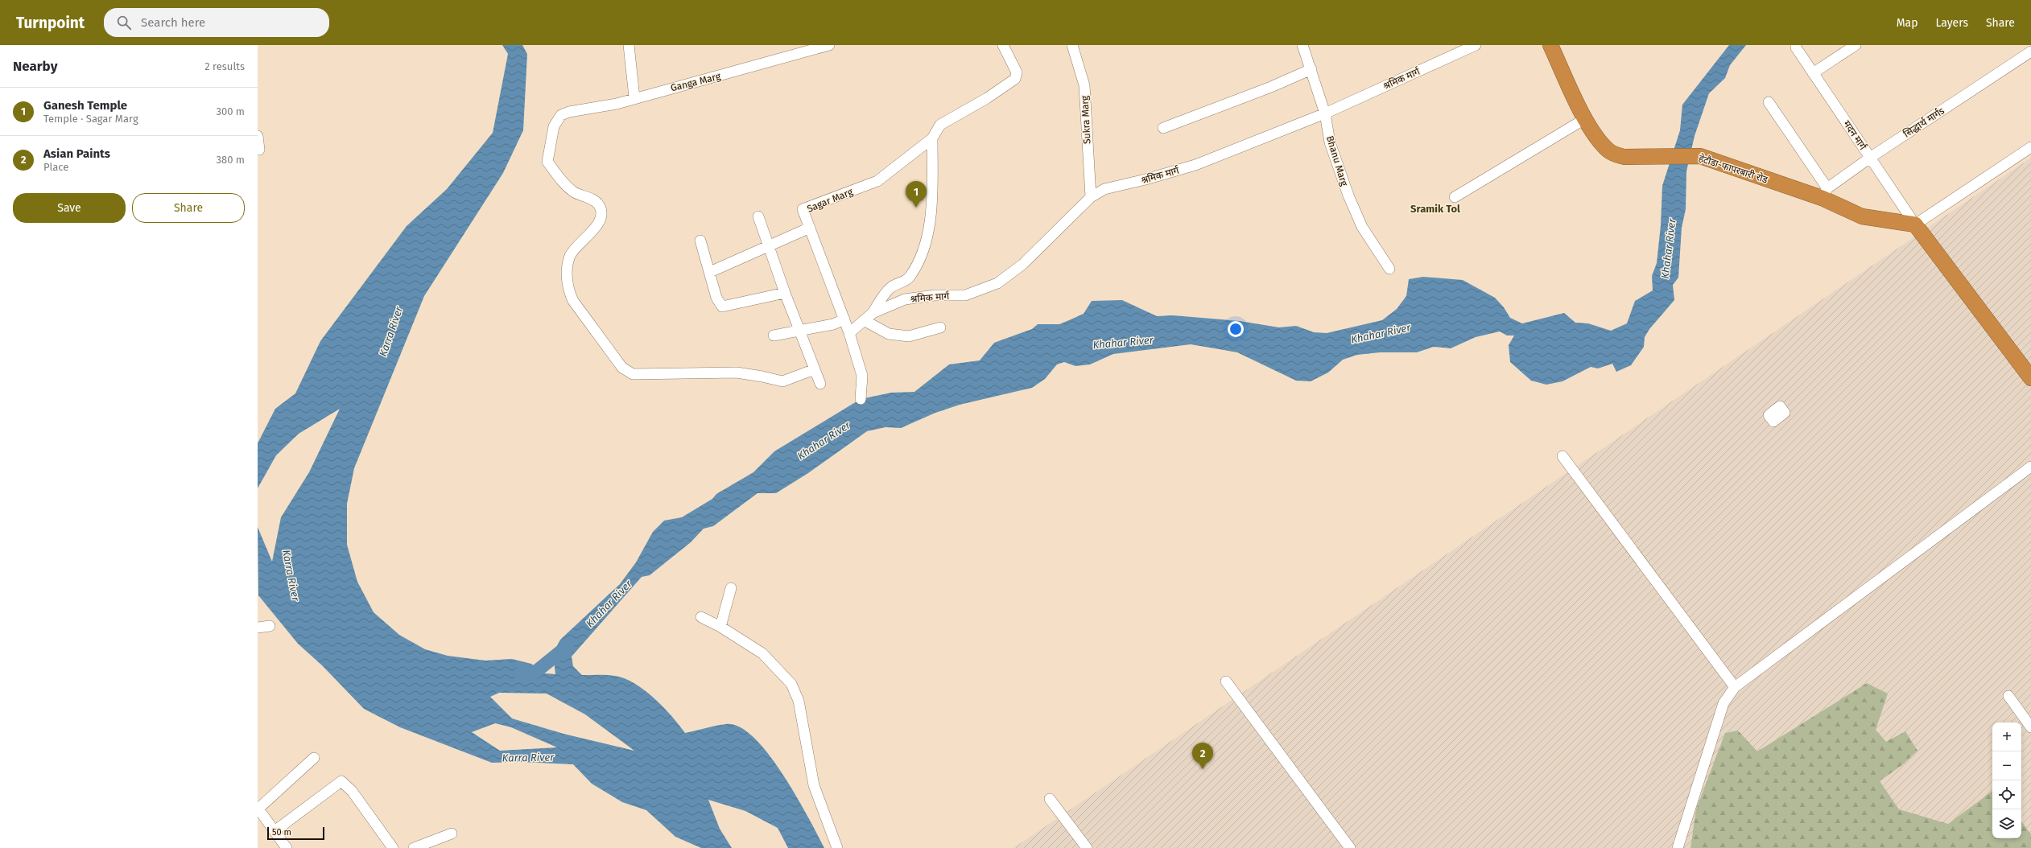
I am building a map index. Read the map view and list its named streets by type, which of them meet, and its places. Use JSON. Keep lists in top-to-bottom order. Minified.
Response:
{"streets":{"highway":["हेटौडा-फापरबारी रोड"],"street":["श्रमिक मार्ग","Ganga Marg","Sukra Marg","सिद्धार्थ मार्गs","मदन मार्ग","Bhanu Marg","Sagar Marg"]},"crossings":[["श्रमिक मार्ग","Sukra Marg"],["श्रमिक मार्ग","Bhanu Marg"],["श्रमिक मार्ग","Sagar Marg"],["सिद्धार्थ मार्गs","मदन मार्ग"],["सिद्धार्थ मार्गs","हेटौडा-फापरबारी रोड"],["मदन मार्ग","हेटौडा-फापरबारी रोड"]],"districts":["Sramik Tol"],"water":["Khahar River","Karra River"],"scale_bar":"50 m","page":{"header":"Turnpoint","search":"Search here","nav":["Map","Layers","Share"],"heading":["Nearby","2 results"],"list":[{"mark":"1","name":"Ganesh Temple","note":"Temple · Sagar Marg","value":"300 m"},{"mark":"2","name":"Asian Paints","note":"Place","value":"380 m"}],"pins":["1","2"],"buttons":["Save","Share"],"map_buttons":["+","−"],"scale":"50 m"}}
